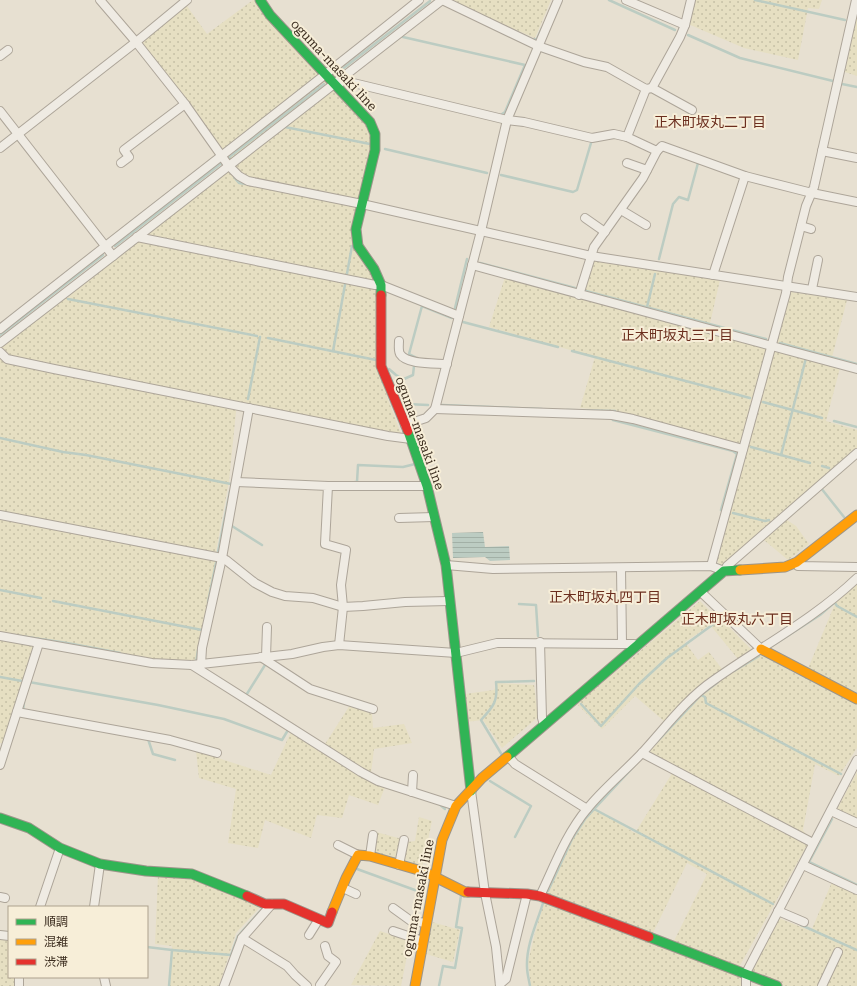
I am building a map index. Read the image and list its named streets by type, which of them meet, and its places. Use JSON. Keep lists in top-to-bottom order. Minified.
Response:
{"streets":{"street":["oguma-masaki line"]},"districts":["正木町坂丸二丁目","正木町坂丸三丁目","正木町坂丸四丁目","正木町坂丸六丁目"],"legend":["順調","混雑","渋滞"]}
